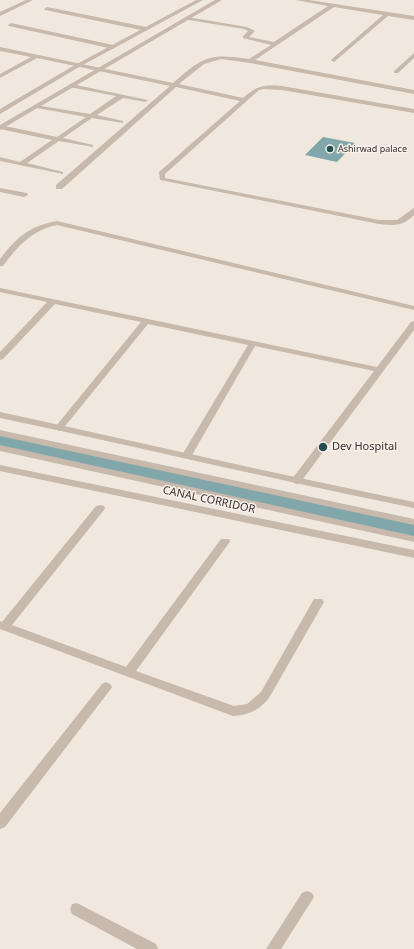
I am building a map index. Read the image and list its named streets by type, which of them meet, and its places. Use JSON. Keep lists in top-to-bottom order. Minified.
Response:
{"streets":{"street":["CANAL CORRIDOR"]},"places":["Ashirwad palace","Dev Hospital"]}
